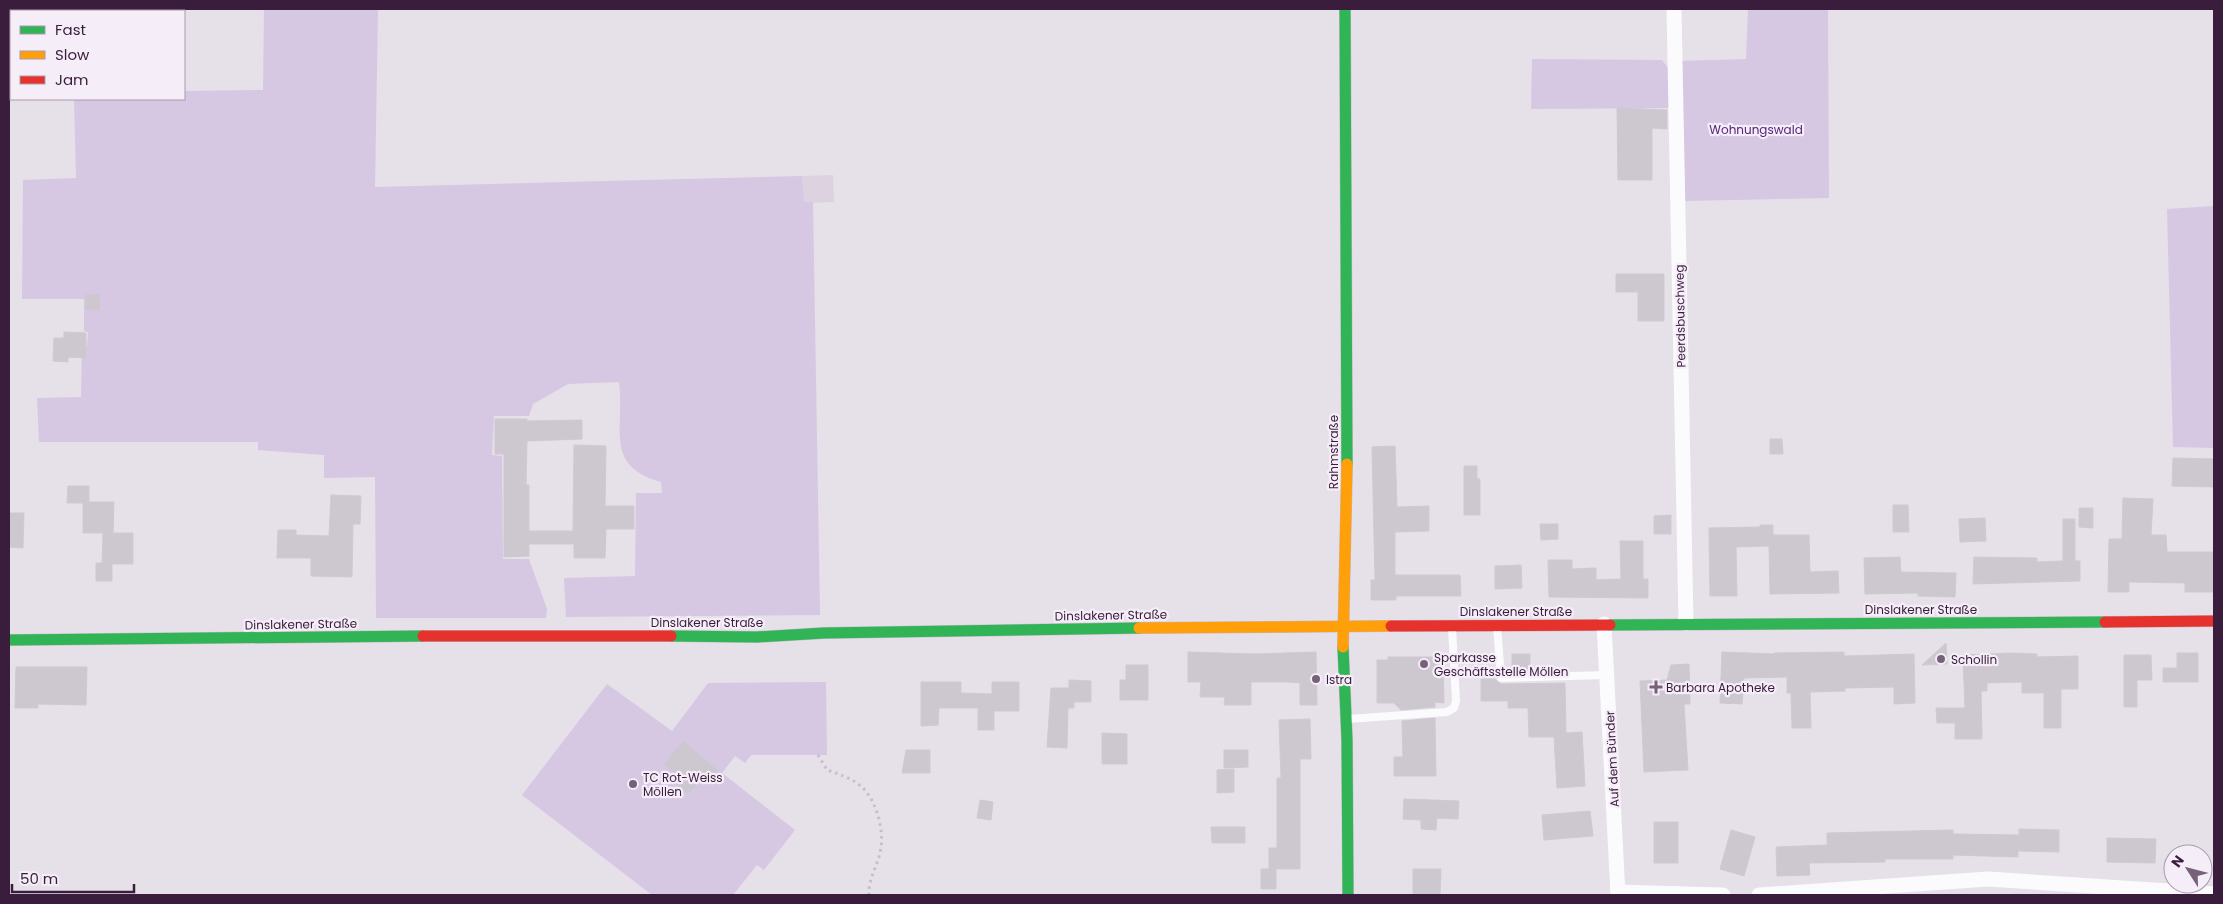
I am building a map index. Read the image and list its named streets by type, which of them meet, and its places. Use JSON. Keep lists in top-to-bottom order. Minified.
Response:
{"streets":{"main road":["Rahmstraße","Dinslakener Straße"],"street":["Peerdsbuschweg","Auf dem Bünder"]},"crossings":[["Peerdsbuschweg","Dinslakener Straße"],["Rahmstraße","Dinslakener Straße"],["Dinslakener Straße","Auf dem Bünder"]],"parks":["Wohnungswald"],"places":{"other":["Schollin","Sparkasse Geschäftsstelle Möllen","Istra","TC Rot-Weiss Möllen"],"health":["Barbara Apotheke"]},"legend":["Fast","Slow","Jam"],"scale_bar":"50 m","north":"top left"}
